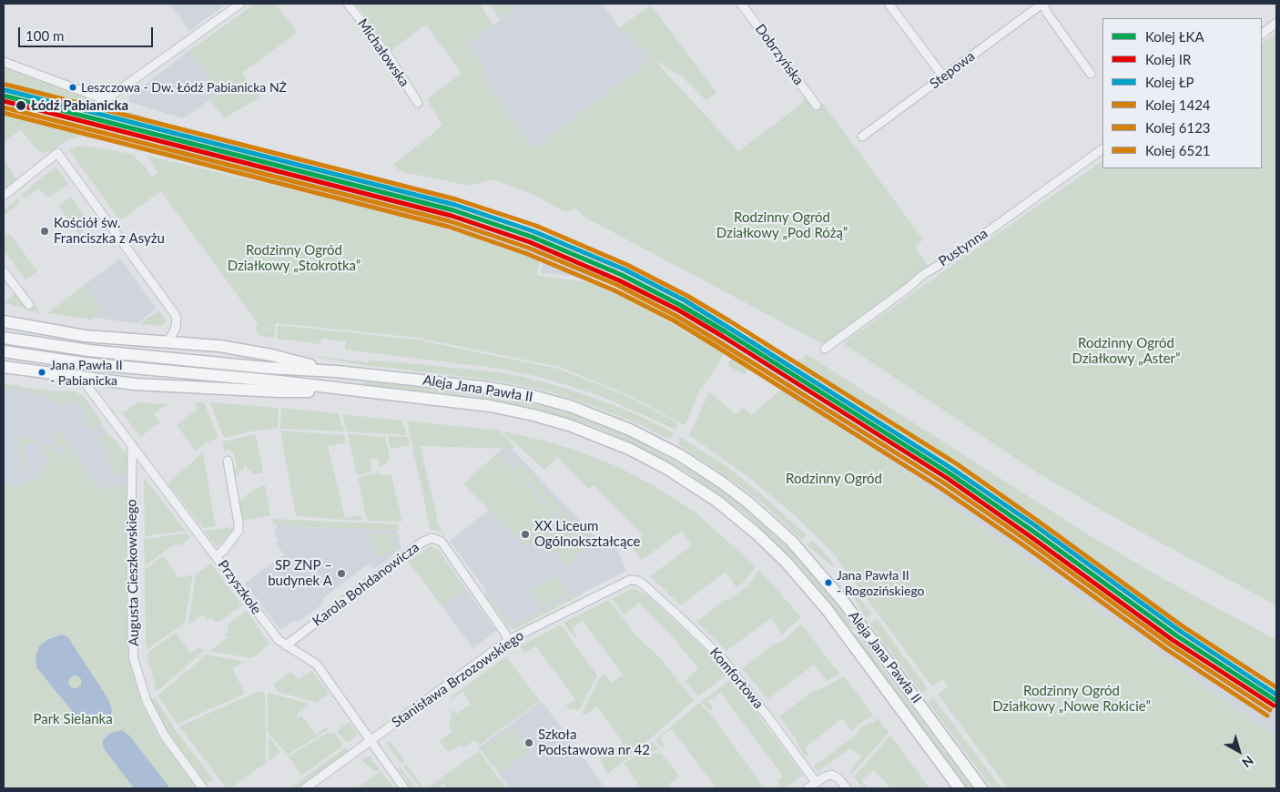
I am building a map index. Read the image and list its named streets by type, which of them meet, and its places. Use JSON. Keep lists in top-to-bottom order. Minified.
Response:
{"streets":{"main road":["Aleja Jana Pawła II"],"street":["Michałowska","Dobrzyńska","Stepowa","Pustynna","Augusta Cieszkowskiego","Karola Bohdanowicza","Przyszkole","Komfortowa","Stanisława Brzozowskiego"]},"crossings":[["Augusta Cieszkowskiego","Przyszkole"],["Karola Bohdanowicza","Przyszkole"],["Karola Bohdanowicza","Stanisława Brzozowskiego"],["Przyszkole","Stanisława Brzozowskiego"],["Komfortowa","Stanisława Brzozowskiego"]],"parks":["Rodzinny Ogród Działkowy „Pod Różą”","Rodzinny Ogród Działkowy „Stokrotka”","Rodzinny Ogród Działkowy „Aster”","Rodzinny Ogród","Rodzinny Ogród Działkowy „Nowe Rokicie”","Park Sielanka"],"places":["Leszczowa - Dw. Łódź Pabianicka NŻ","Łódź Pabianicka","Kościół św. Franciszka z Asyżu","Jana Pawła II - Pabianicka","XX Liceum Ogólnokształcące","SP ZNP – budynek A","Jana Pawła II - Rogozińskiego","Szkoła Podstawowa nr 42"],"lines":["rail line 6123","rail line ŁP","rail line ŁKA","rail line IR","rail line 1424","rail line 6521"],"legend":["Kolej ŁKA","Kolej IR","Kolej ŁP","Kolej 1424","Kolej 6123","Kolej 6521"],"scale_bar":"100 m","north":"bottom right"}
